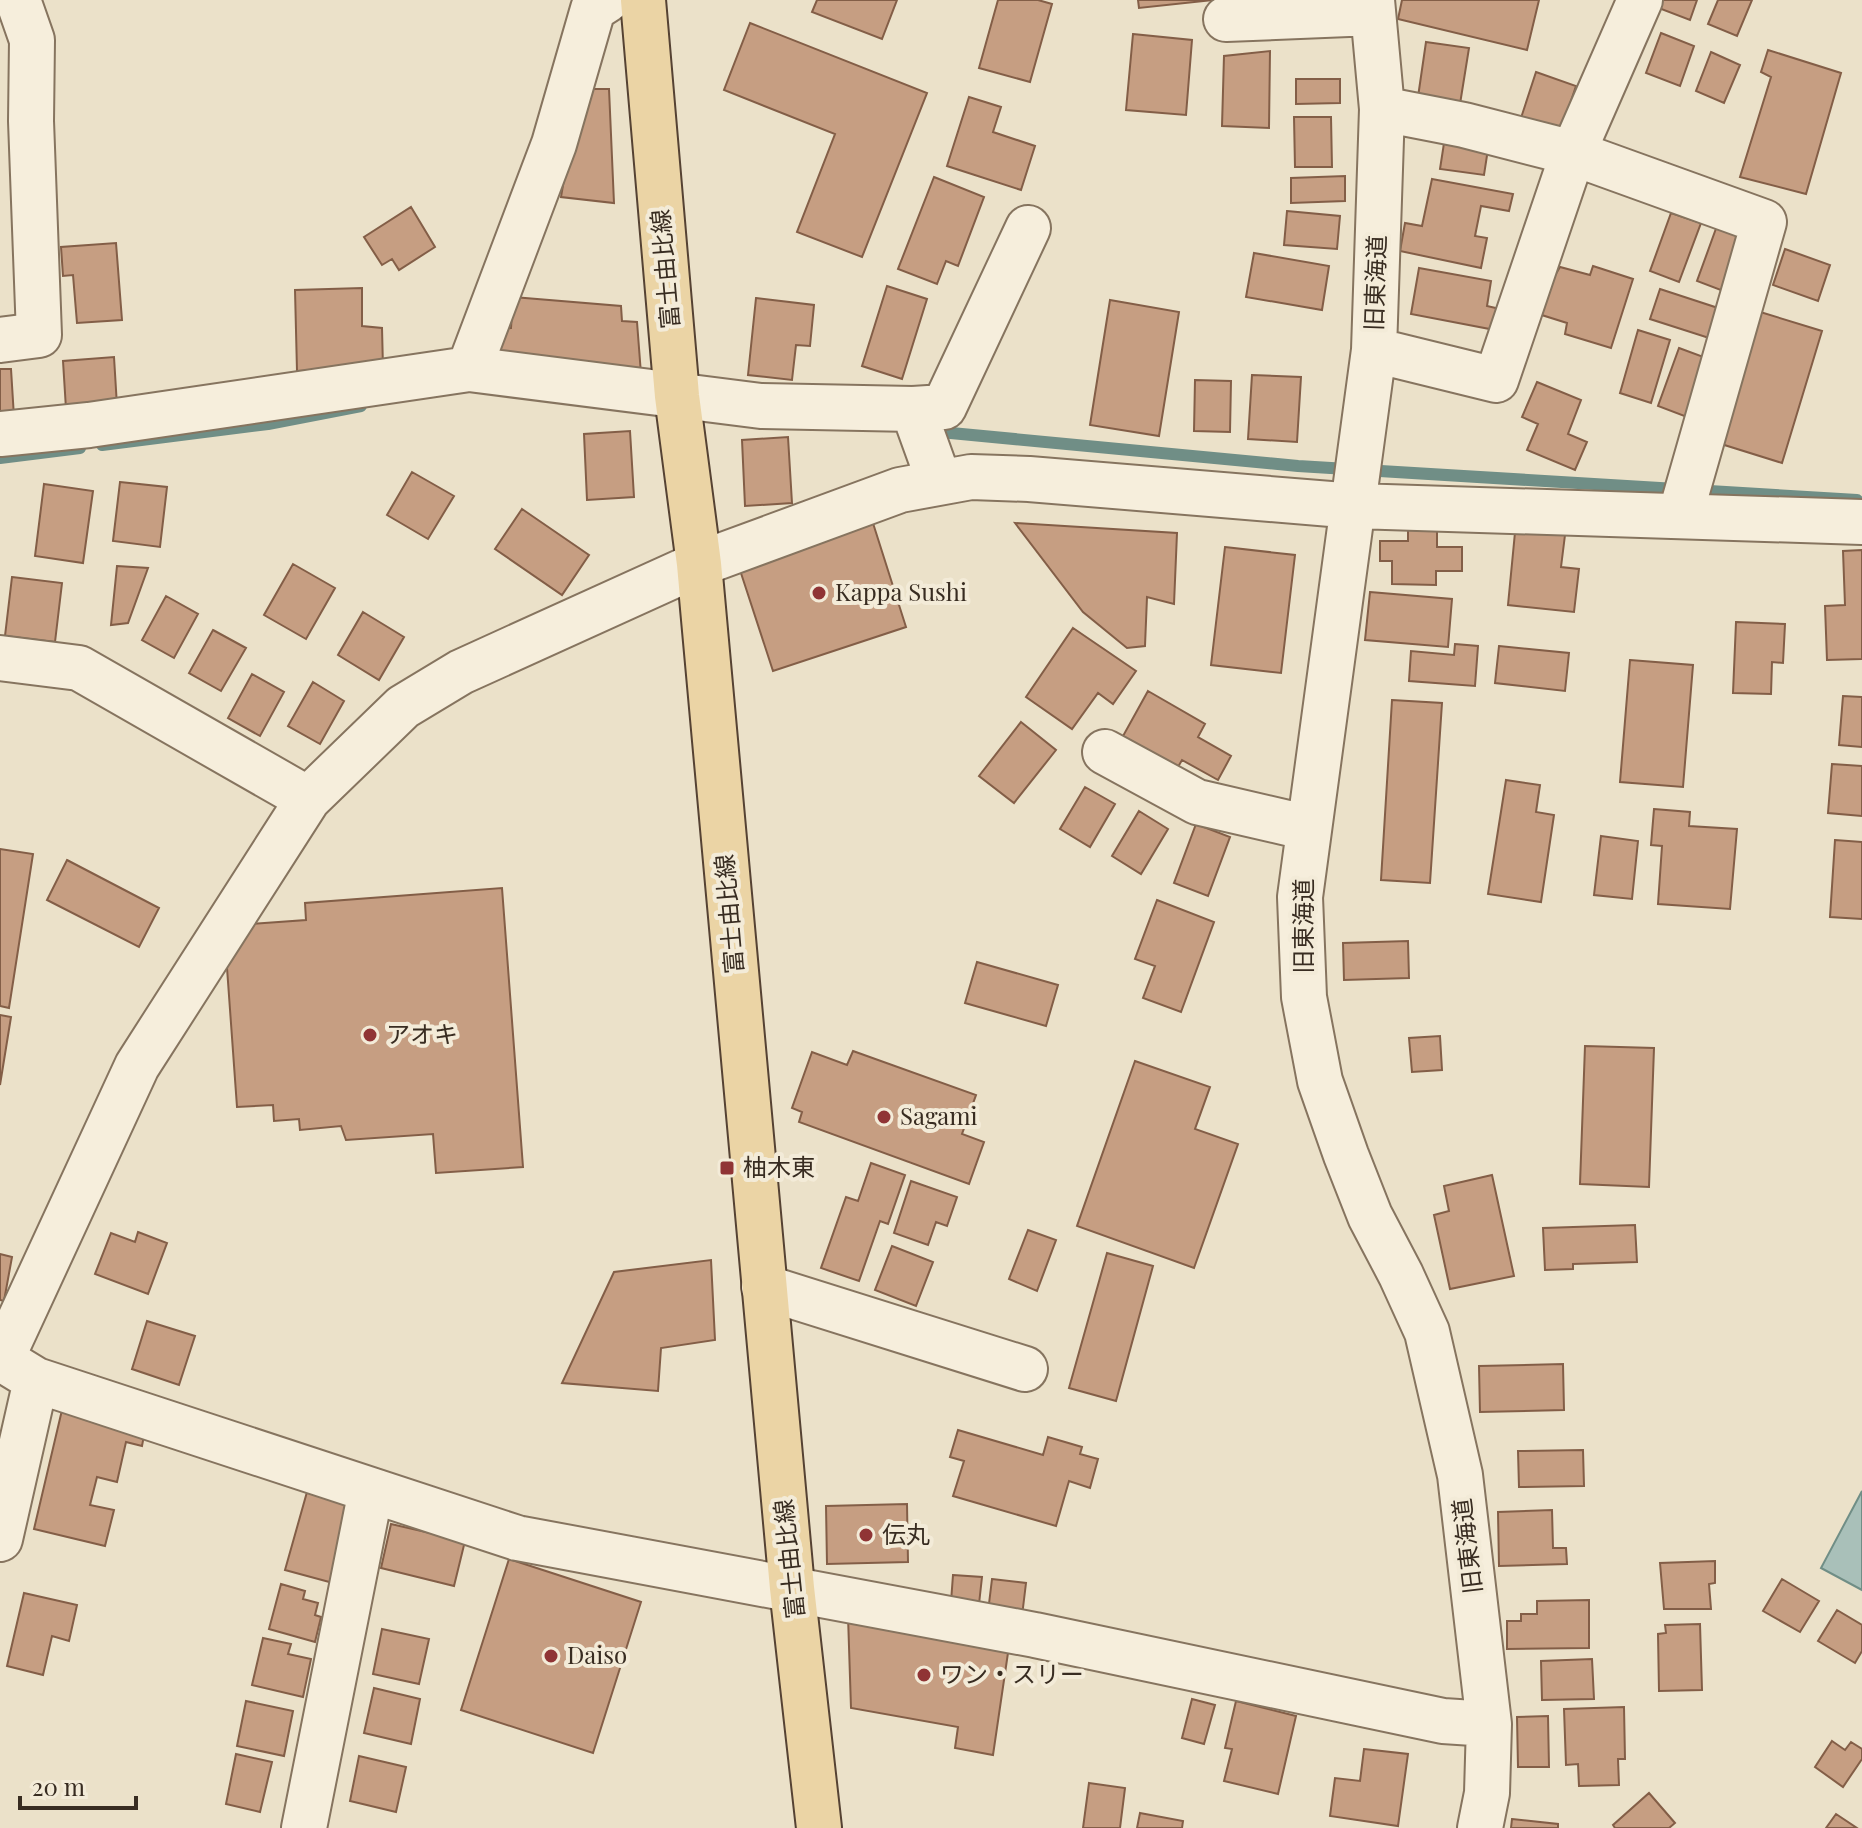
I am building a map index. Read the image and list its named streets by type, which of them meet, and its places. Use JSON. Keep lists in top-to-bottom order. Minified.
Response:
{"streets":{"main road":["富士由比線"],"street":["旧東海道"]},"places":{"other":["Kappa Sushi","アオキ","Sagami","伝丸","Daiso","ワン・スリー"],"transit":["柚木東"]},"scale_bar":"20 m"}
